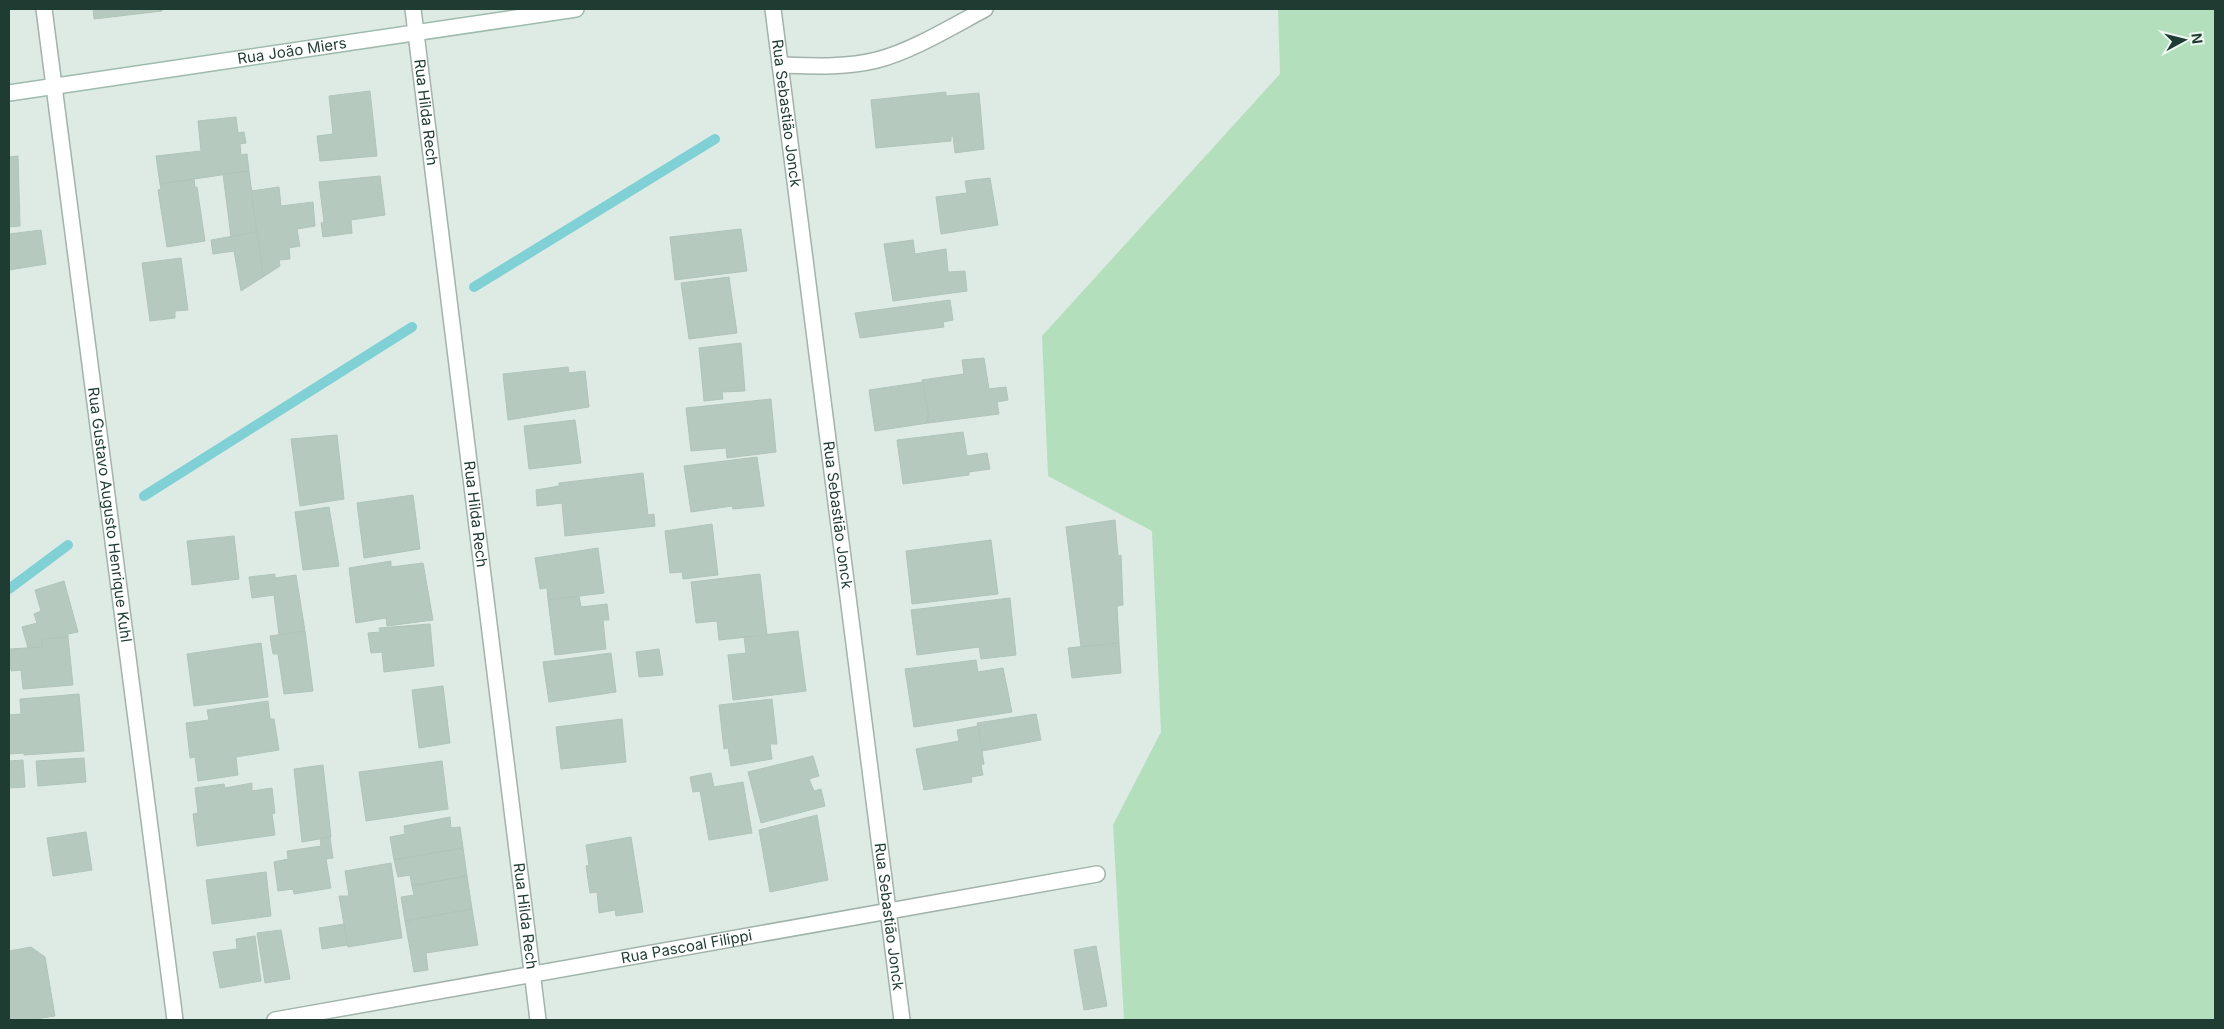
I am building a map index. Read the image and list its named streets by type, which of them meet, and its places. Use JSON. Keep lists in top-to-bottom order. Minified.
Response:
{"streets":{"street":["Rua João Miers","Rua Hilda Rech","Rua Sebastião Jonck","Rua Gustavo Augusto Henrique Kuhl","Rua Pascoal Filippi"]},"crossings":[["Rua João Miers","Rua Hilda Rech"],["Rua João Miers","Rua Gustavo Augusto Henrique Kuhl"],["Rua Hilda Rech","Rua Pascoal Filippi"],["Rua Sebastião Jonck","Rua Pascoal Filippi"]],"north":"right"}
